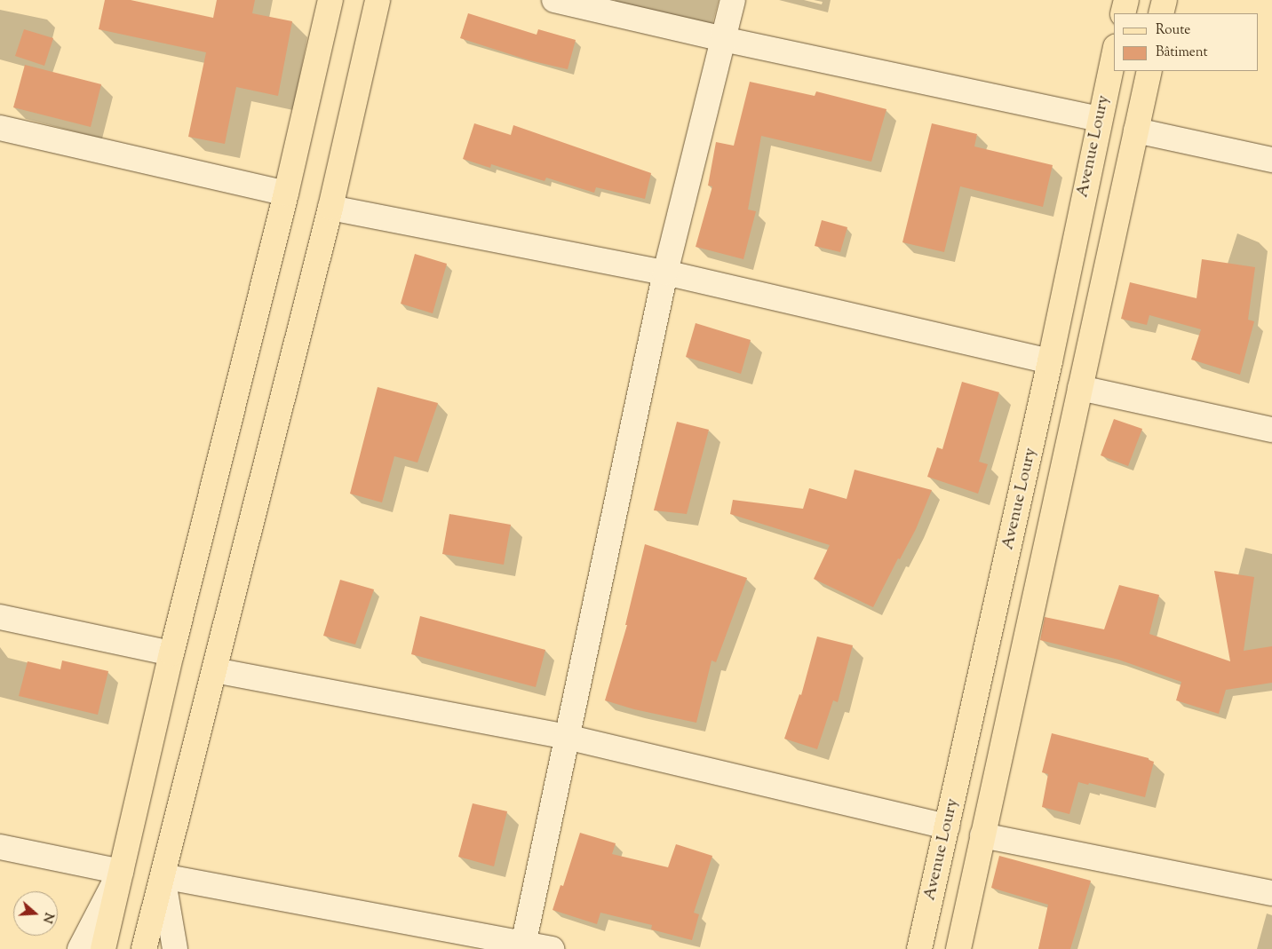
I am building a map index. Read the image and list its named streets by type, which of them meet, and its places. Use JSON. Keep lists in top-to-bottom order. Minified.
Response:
{"streets":{"main road":["Avenue Loury"]},"legend":["Route","Bâtiment"],"north":"right"}
